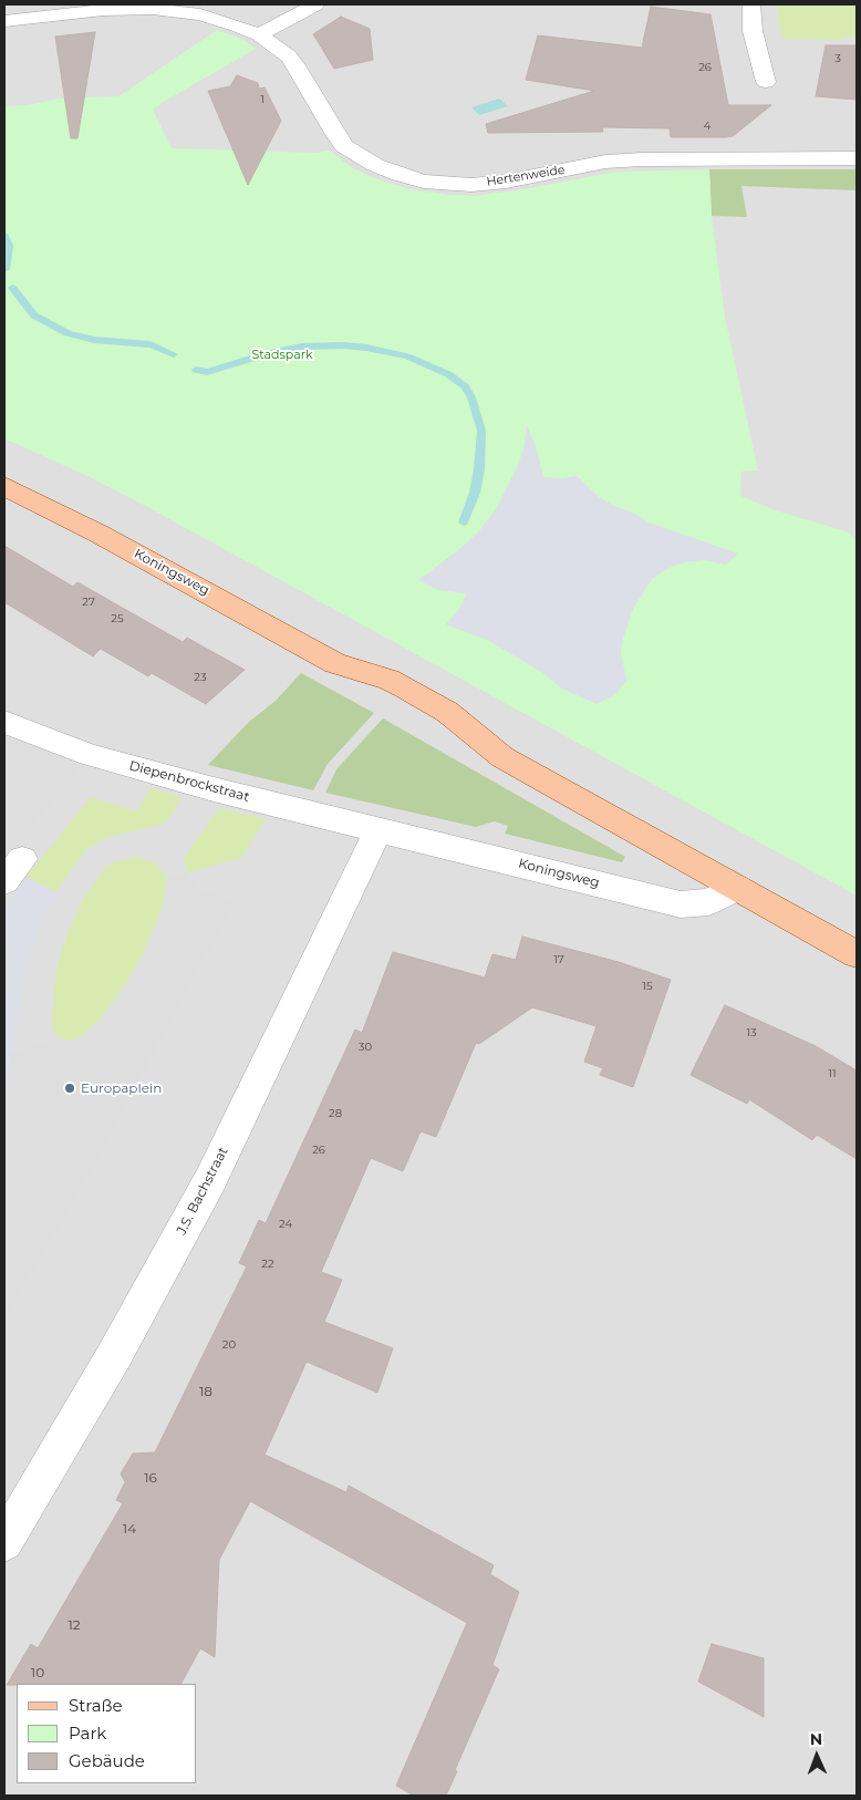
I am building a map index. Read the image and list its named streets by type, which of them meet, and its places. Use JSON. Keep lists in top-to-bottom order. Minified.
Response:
{"streets":{"main road":["Koningsweg"],"street":["Hertenweide","Diepenbrockstraat","J.S. Bachstraat"]},"crossings":[["Koningsweg","Diepenbrockstraat"],["Koningsweg","J.S. Bachstraat"],["Diepenbrockstraat","J.S. Bachstraat"]],"parks":["Stadspark"],"places":["Europaplein"],"house_numbers":["3","26","1","4","27","25","23","17","15","13","30","11","28","26","24","22","20","18","16","14","12","10"],"legend":["Straße","Park","Gebäude"],"north":"top"}
